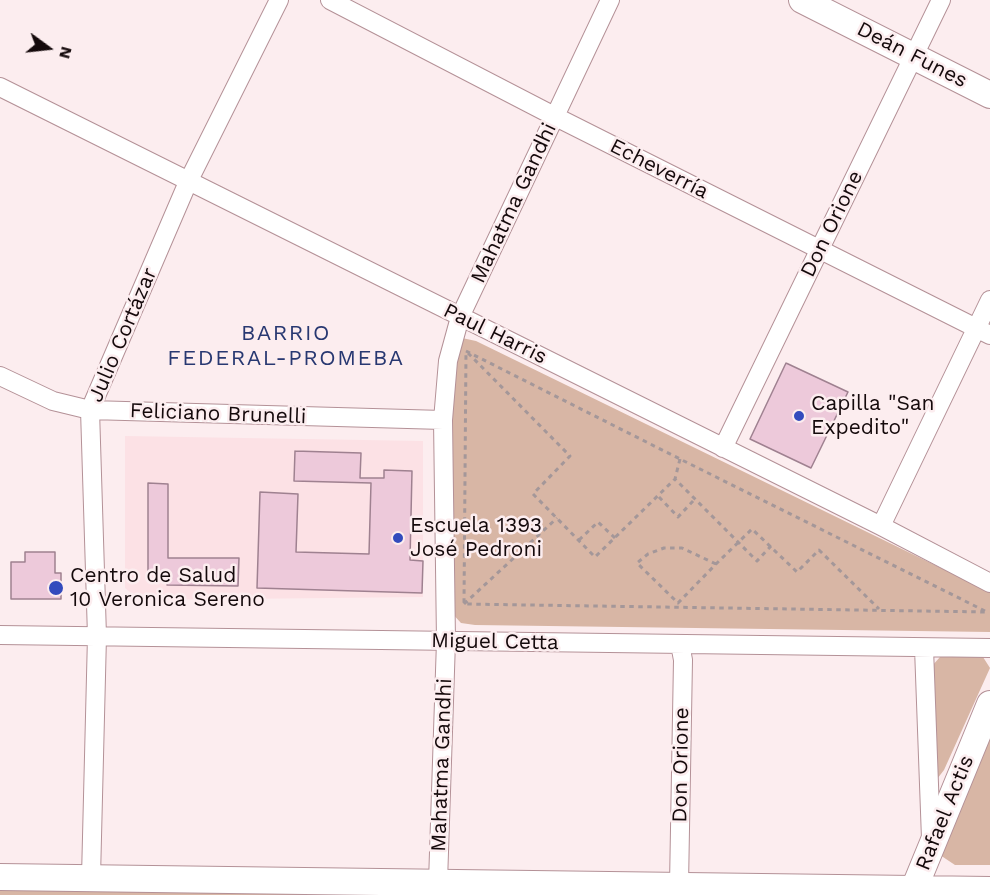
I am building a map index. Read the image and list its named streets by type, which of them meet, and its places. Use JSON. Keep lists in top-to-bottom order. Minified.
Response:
{"streets":{"street":["Deán Funes","Echeverría","Mahatma Gandhi","Don Orione","Paul Harris","Julio Cortázar","Feliciano Brunelli","Miguel Cetta","Rafael Actis"]},"crossings":[["Deán Funes","Don Orione"],["Echeverría","Mahatma Gandhi"],["Echeverría","Don Orione"],["Mahatma Gandhi","Paul Harris"],["Mahatma Gandhi","Feliciano Brunelli"],["Mahatma Gandhi","Miguel Cetta"],["Don Orione","Paul Harris"],["Don Orione","Miguel Cetta"],["Paul Harris","Julio Cortázar"],["Julio Cortázar","Feliciano Brunelli"],["Julio Cortázar","Miguel Cetta"]],"districts":["BARRIO FEDERAL-PROMEBA"],"places":["Capilla \"San Expedito\"","Escuela 1393 José Pedroni","Centro de Salud 10 Veronica Sereno"],"north":"right"}
